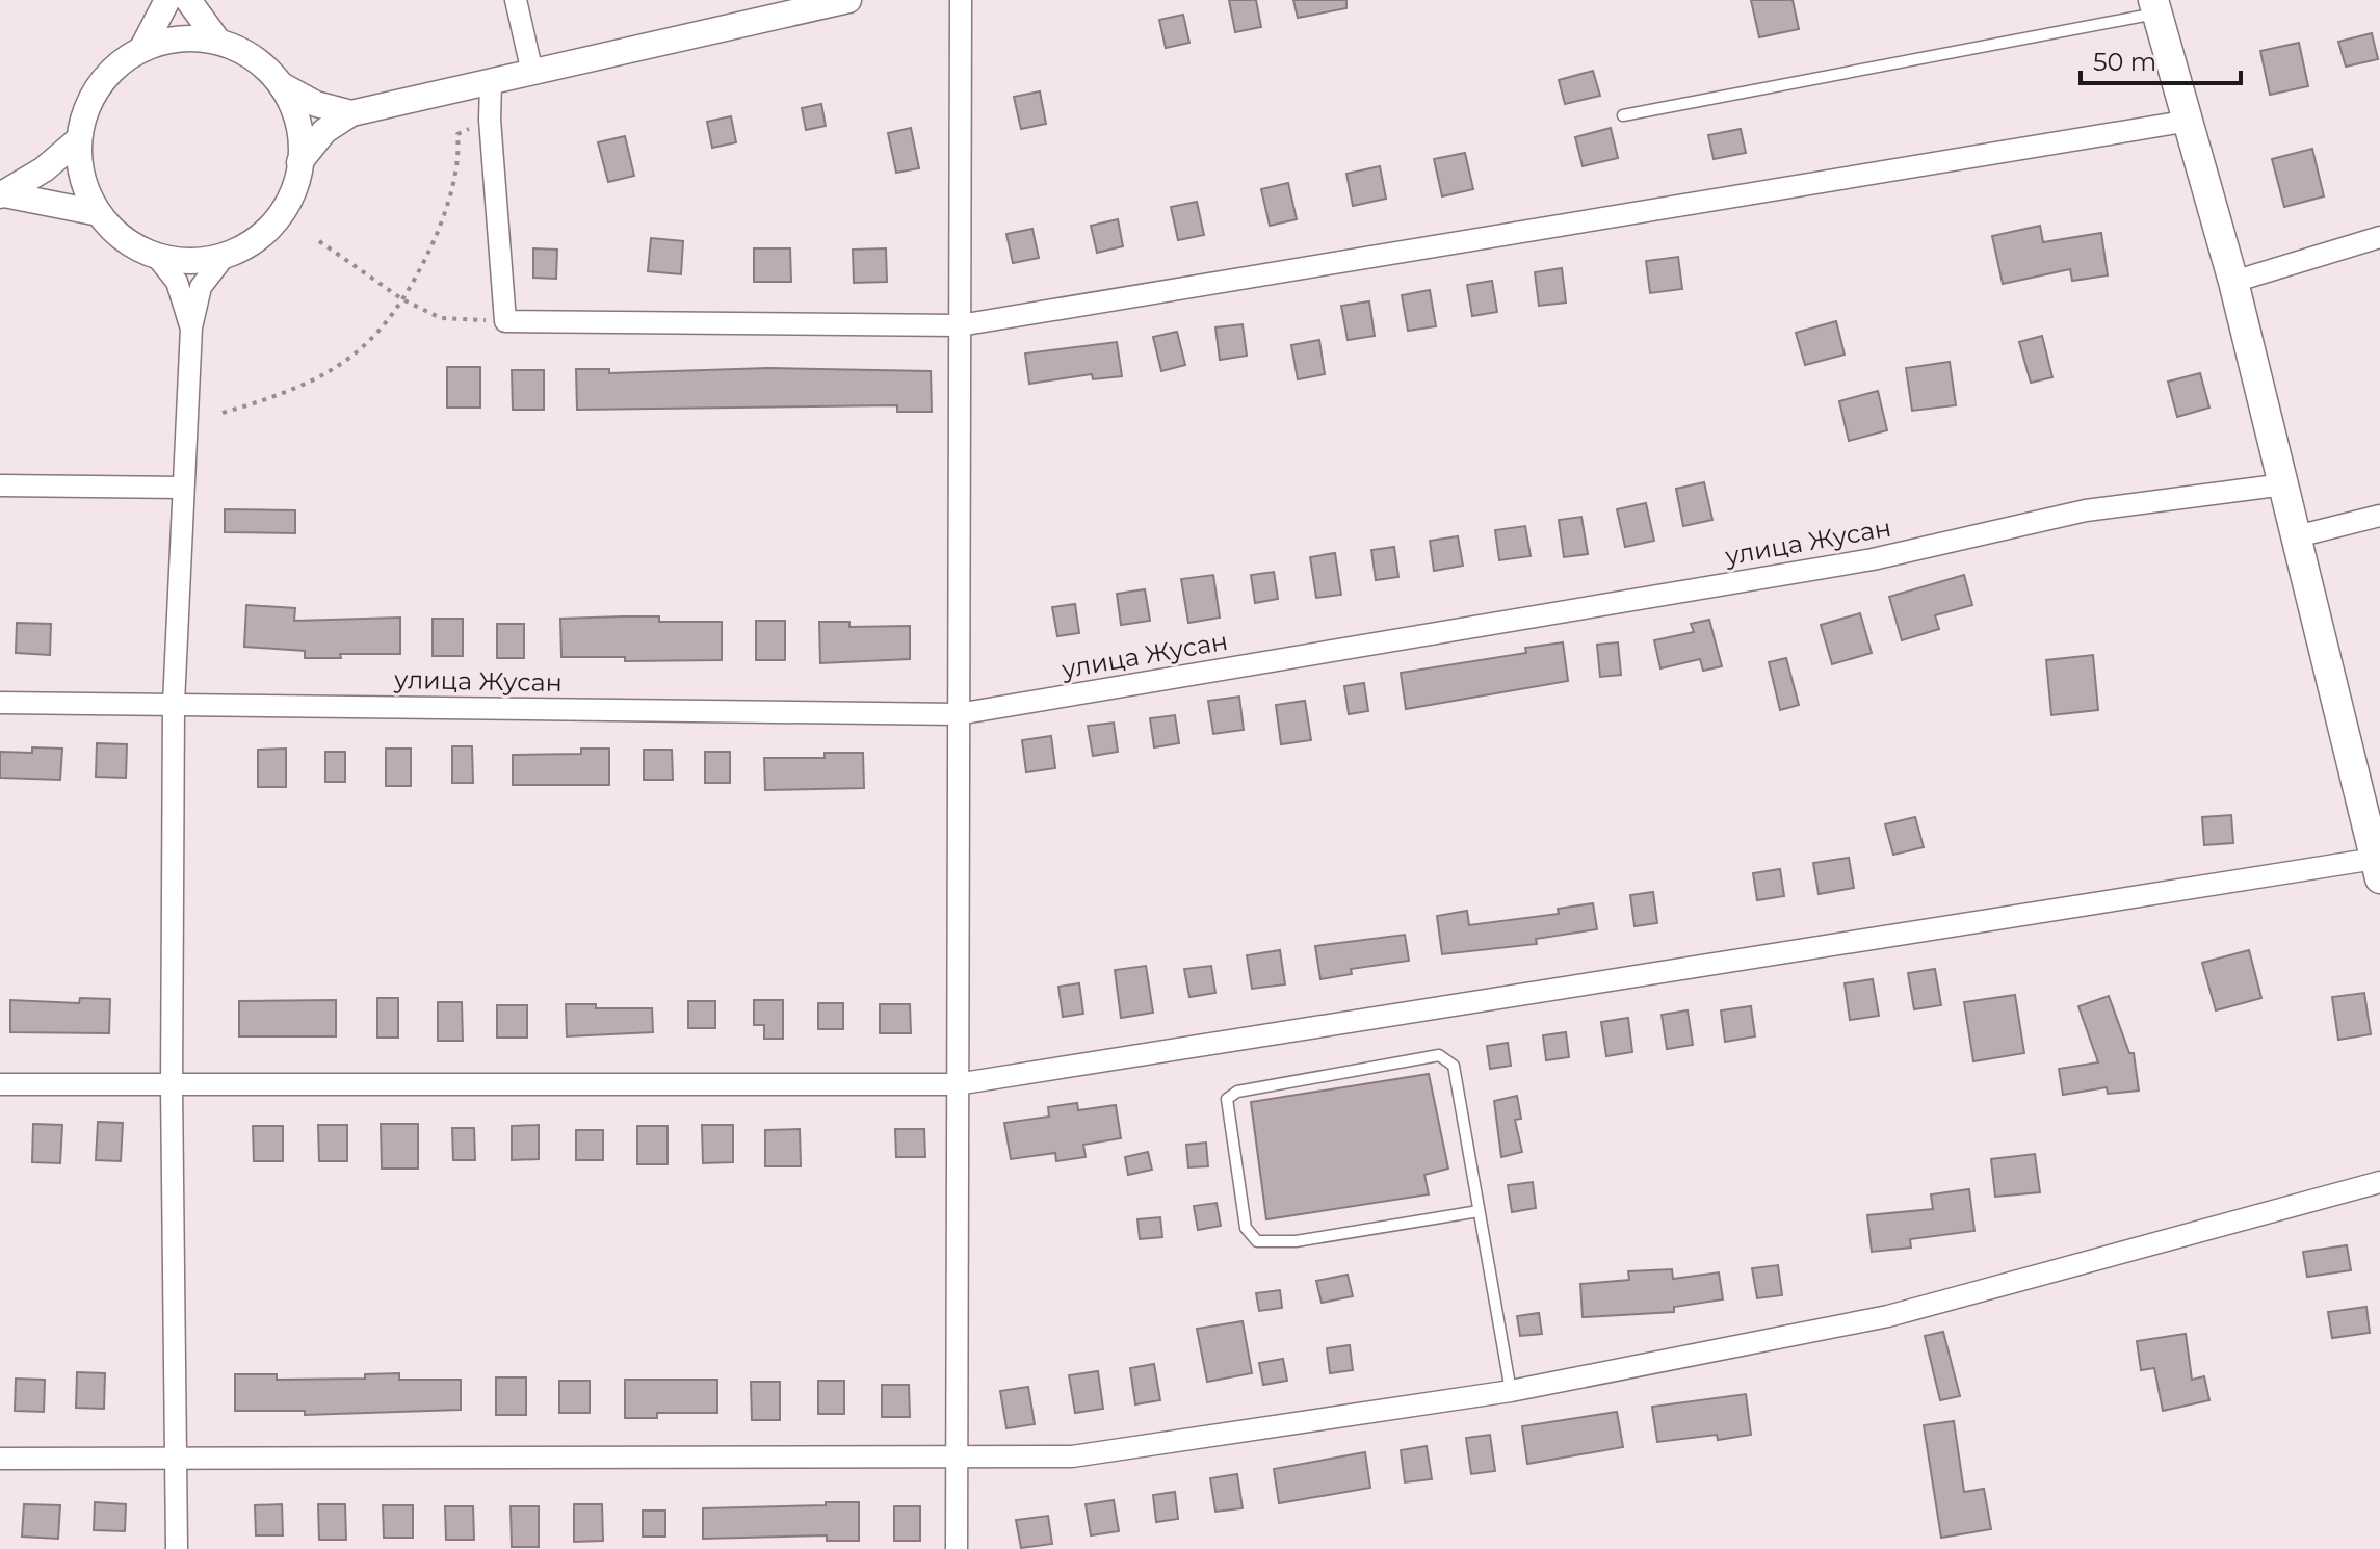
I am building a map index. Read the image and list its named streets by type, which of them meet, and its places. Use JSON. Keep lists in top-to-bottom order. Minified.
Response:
{"streets":{"street":["улица Жусан"]},"scale_bar":"50 m"}
